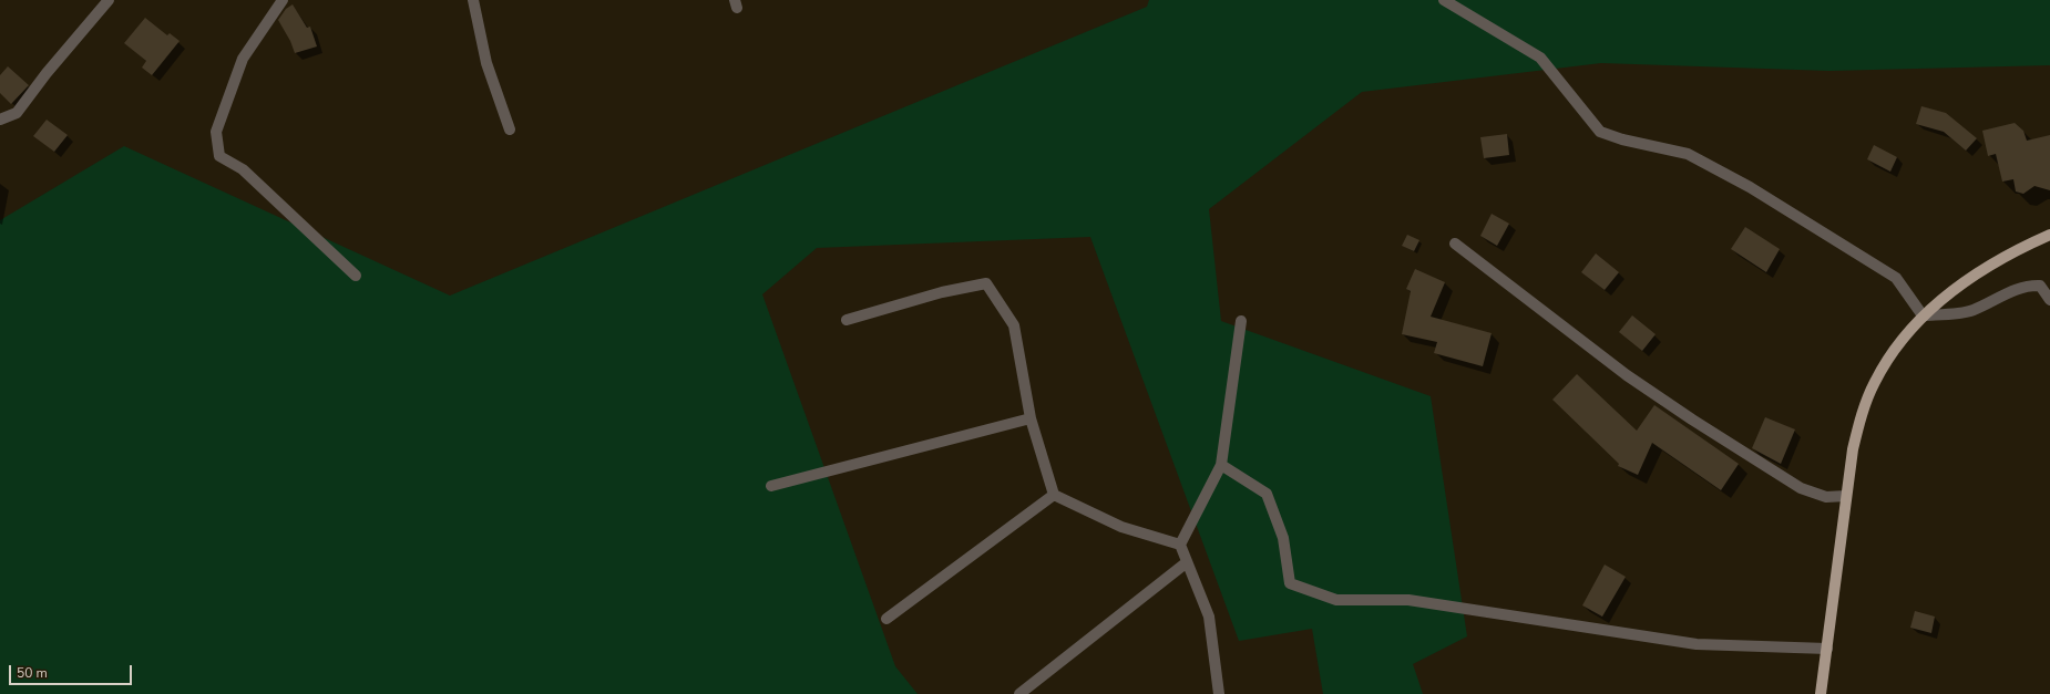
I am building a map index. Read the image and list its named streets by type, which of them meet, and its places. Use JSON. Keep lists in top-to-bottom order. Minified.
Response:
{"scale_bar":"50 m"}
